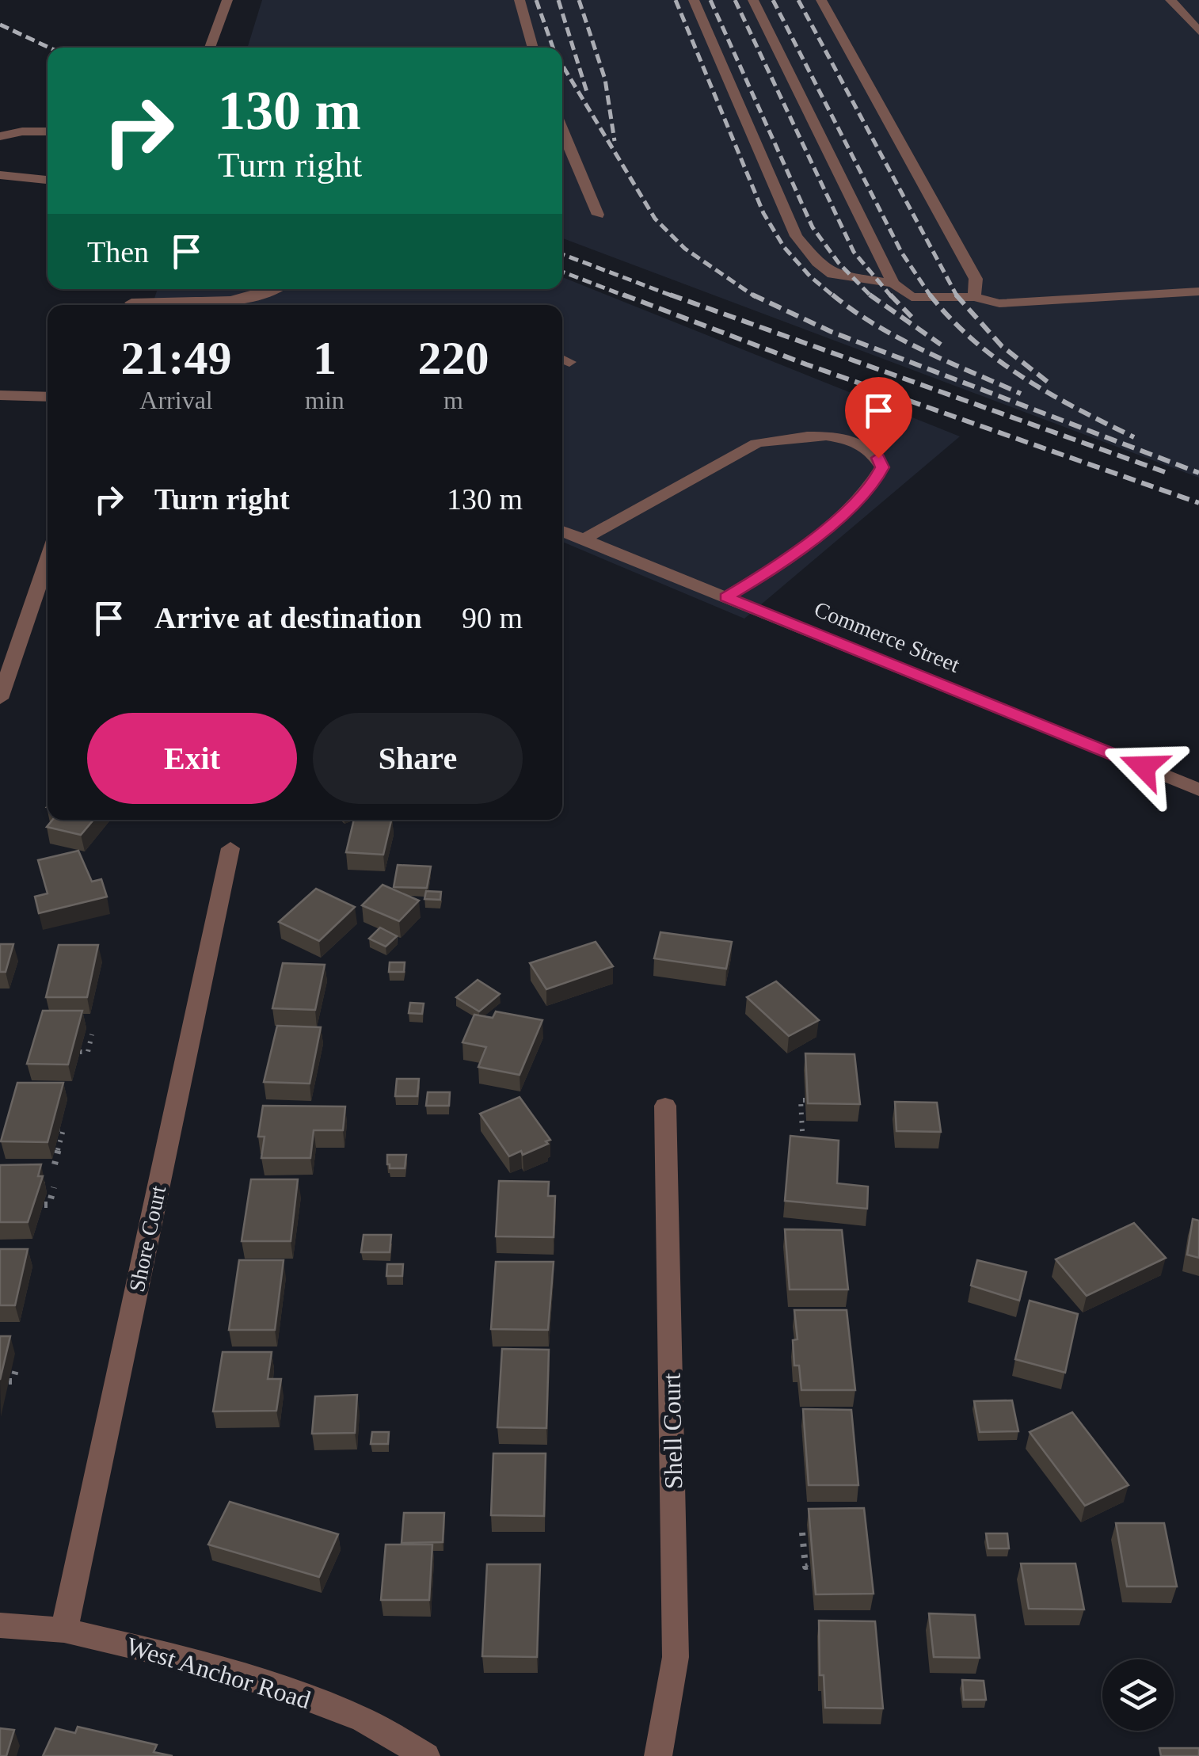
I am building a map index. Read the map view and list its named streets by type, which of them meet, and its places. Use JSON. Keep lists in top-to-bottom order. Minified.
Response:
{"streets":{"street":["Commerce Street","Shore Court","Shell Court","West Anchor Road"]},"crossings":[["Shore Court","West Anchor Road"]],"page":{"turn":["130 m","Turn right"],"then":"Then","eta":["21:49","Arrival","1","min","220","m"],"list":[{"name":"Turn right","value":"130 m"},{"name":"Arrive at destination","value":"90 m"}],"buttons":["Exit","Share"]}}
